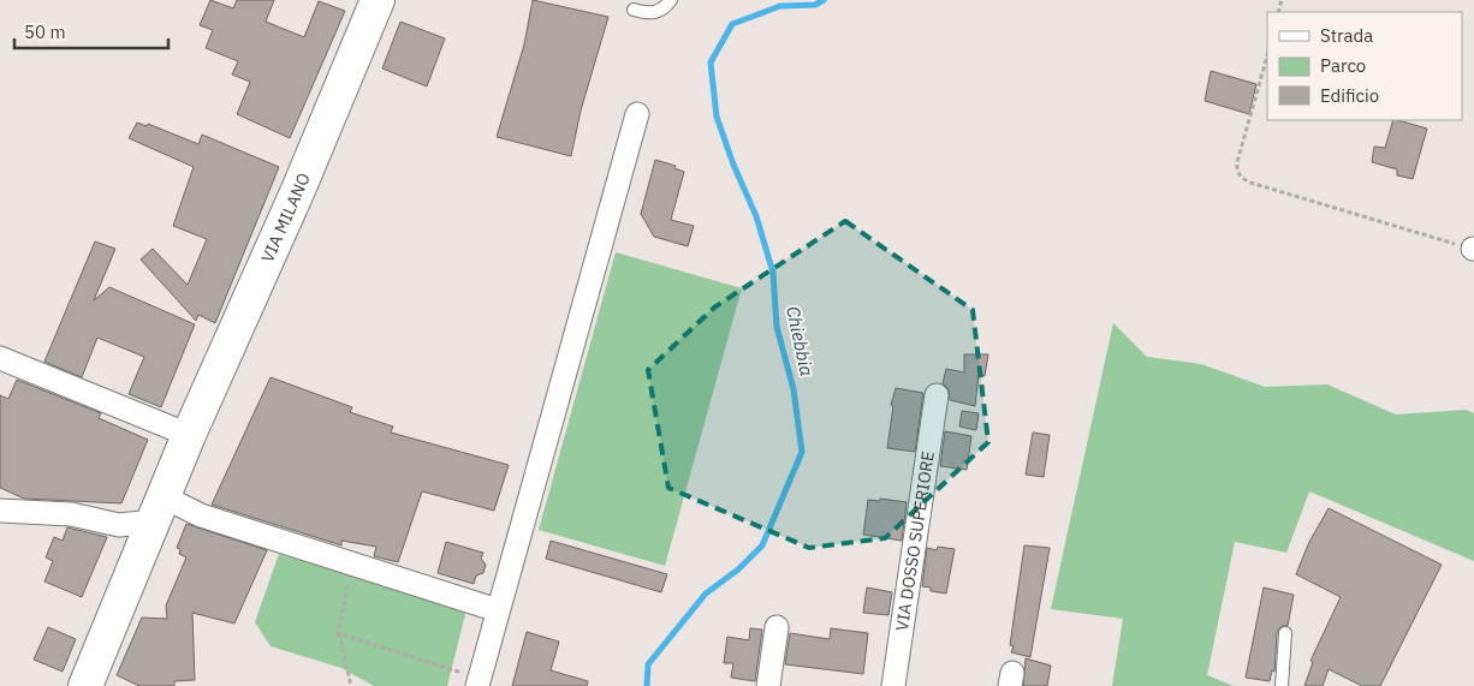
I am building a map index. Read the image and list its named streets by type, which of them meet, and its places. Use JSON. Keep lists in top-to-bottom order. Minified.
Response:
{"streets":{"main road":["VIA MILANO"],"street":["VIA DOSSO SUPERIORE"]},"water":["Chiebbia"],"legend":["Strada","Parco","Edificio"],"scale_bar":"50 m"}
